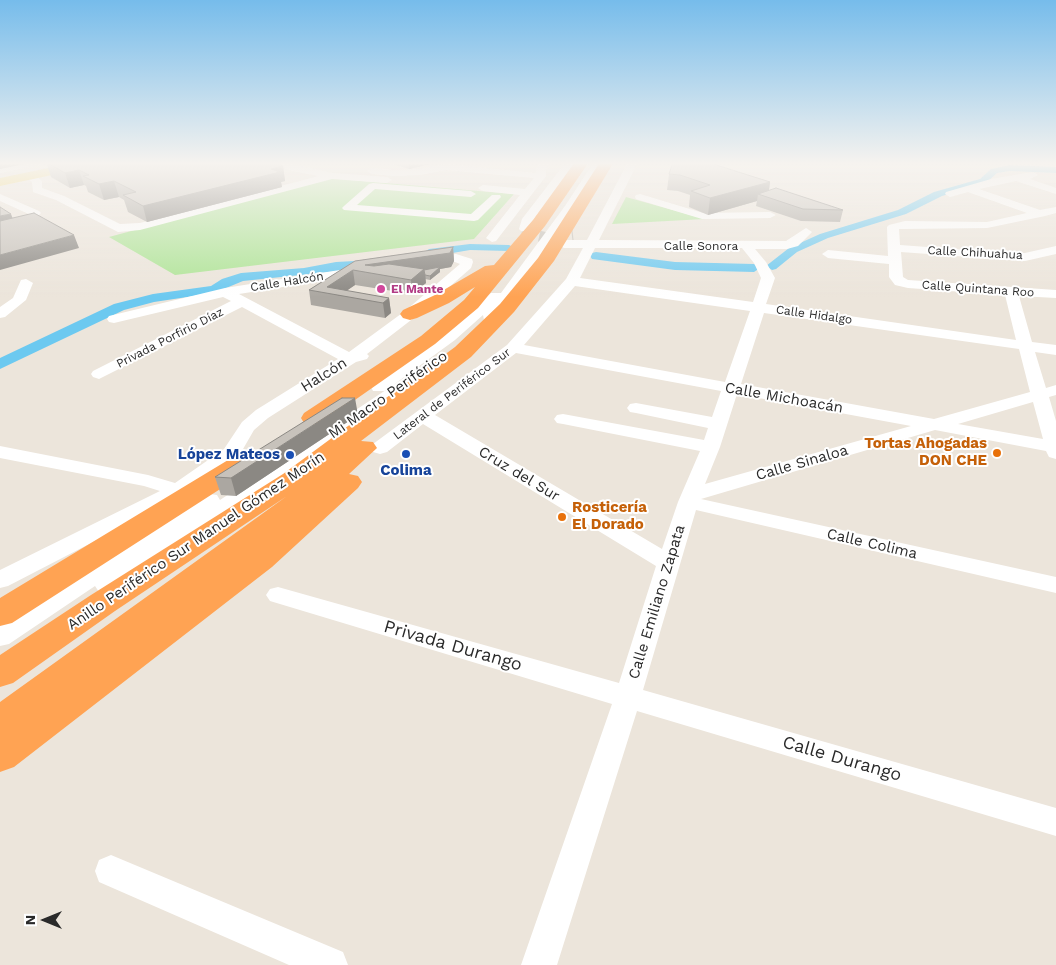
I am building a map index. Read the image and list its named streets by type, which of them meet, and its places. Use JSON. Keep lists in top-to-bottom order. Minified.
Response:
{"streets":{"highway":["Anillo Periférico Sur Manuel Gómez Morín"],"street":["Calle Sonora","Calle Chihuahua","Calle Halcón","Calle Quintana Roo","Calle Hidalgo","Privada Porfirio Díaz","Halcón","Lateral de Periférico Sur","Mi Macro Periférico","Calle Michoacán","Calle Sinaloa","Cruz del Sur","Calle Colima","Calle Emiliano Zapata","Privada Durango","Calle Durango"]},"crossings":[["Calle Sonora","Lateral de Periférico Sur"],["Calle Sonora","Calle Emiliano Zapata"],["Calle Chihuahua","Calle Quintana Roo"],["Calle Hidalgo","Lateral de Periférico Sur"],["Calle Hidalgo","Calle Emiliano Zapata"],["Lateral de Periférico Sur","Calle Michoacán"],["Lateral de Periférico Sur","Cruz del Sur"],["Calle Michoacán","Calle Sinaloa"],["Calle Michoacán","Calle Emiliano Zapata"],["Calle Sinaloa","Calle Colima"],["Calle Sinaloa","Calle Emiliano Zapata"],["Cruz del Sur","Calle Emiliano Zapata"],["Calle Colima","Calle Emiliano Zapata"],["Calle Emiliano Zapata","Privada Durango"],["Calle Emiliano Zapata","Calle Durango"],["Privada Durango","Calle Durango"]],"places":["El Mante","Tortas Ahogadas DON CHE","Colima","López Mateos","Rosticería El Dorado"],"north":"left"}
